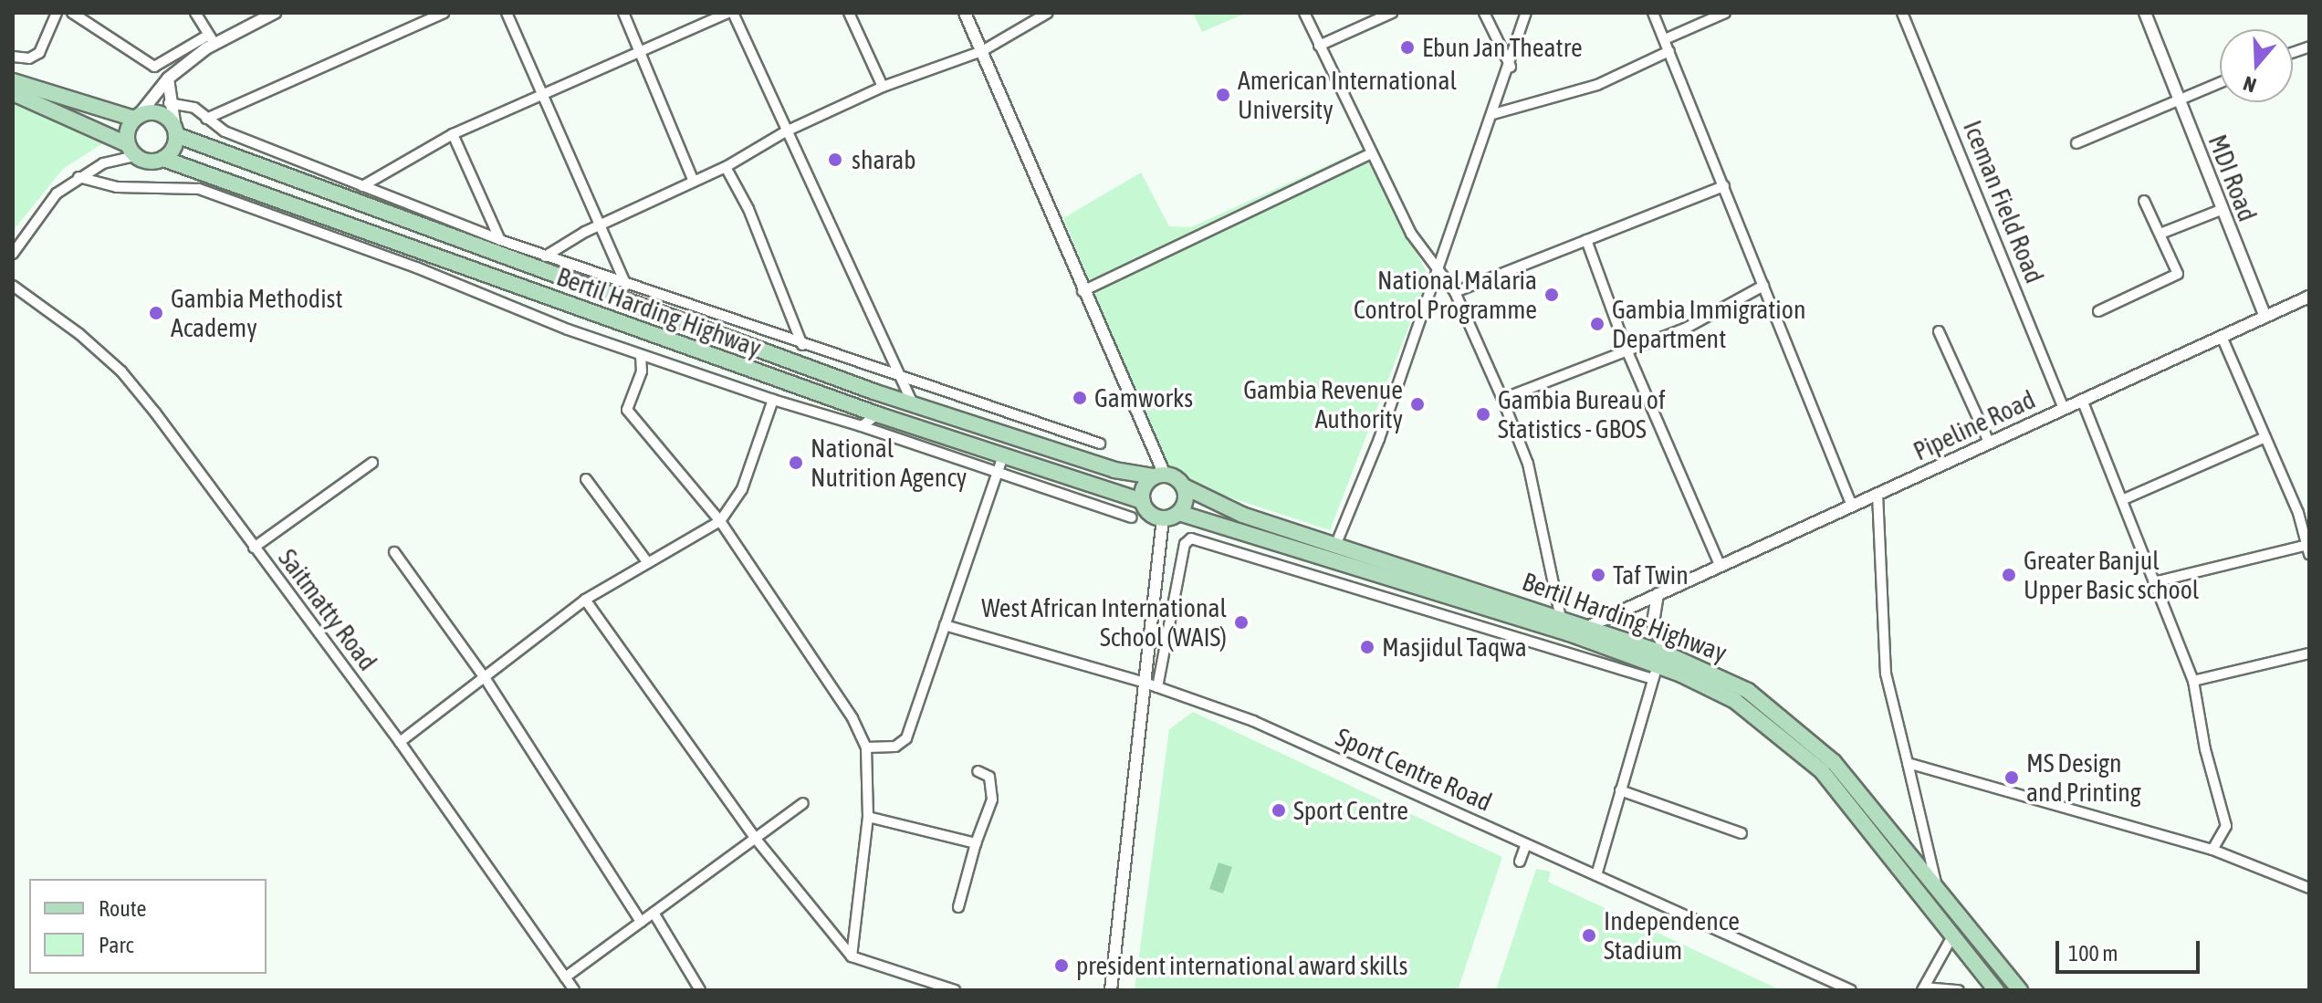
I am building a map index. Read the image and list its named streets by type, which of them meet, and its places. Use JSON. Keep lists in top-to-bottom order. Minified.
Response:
{"streets":{"main road":["Bertil Harding Highway"],"street":["MDI Road","Iceman Field Road","Pipeline Road","Saitmatty Road","Sport Centre Road"]},"crossings":[["MDI Road","Pipeline Road"],["Iceman Field Road","Pipeline Road"],["Bertil Harding Highway","Pipeline Road"]],"places":["Ebun Jan Theatre","American International University","sharab","National Malaria Control Programme","Gambia Methodist Academy","Gambia Immigration Department","Gamworks","Gambia Revenue Authority","Gambia Bureau of Statistics - GBOS","National Nutrition Agency","Taf Twin","Greater Banjul Upper Basic school","West African International School (WAIS)","Masjidul Taqwa","MS Design and Printing","Sport Centre","Independence Stadium","president international award skills"],"legend":["Route","Parc"],"scale_bar":"100 m","north":"bottom"}
